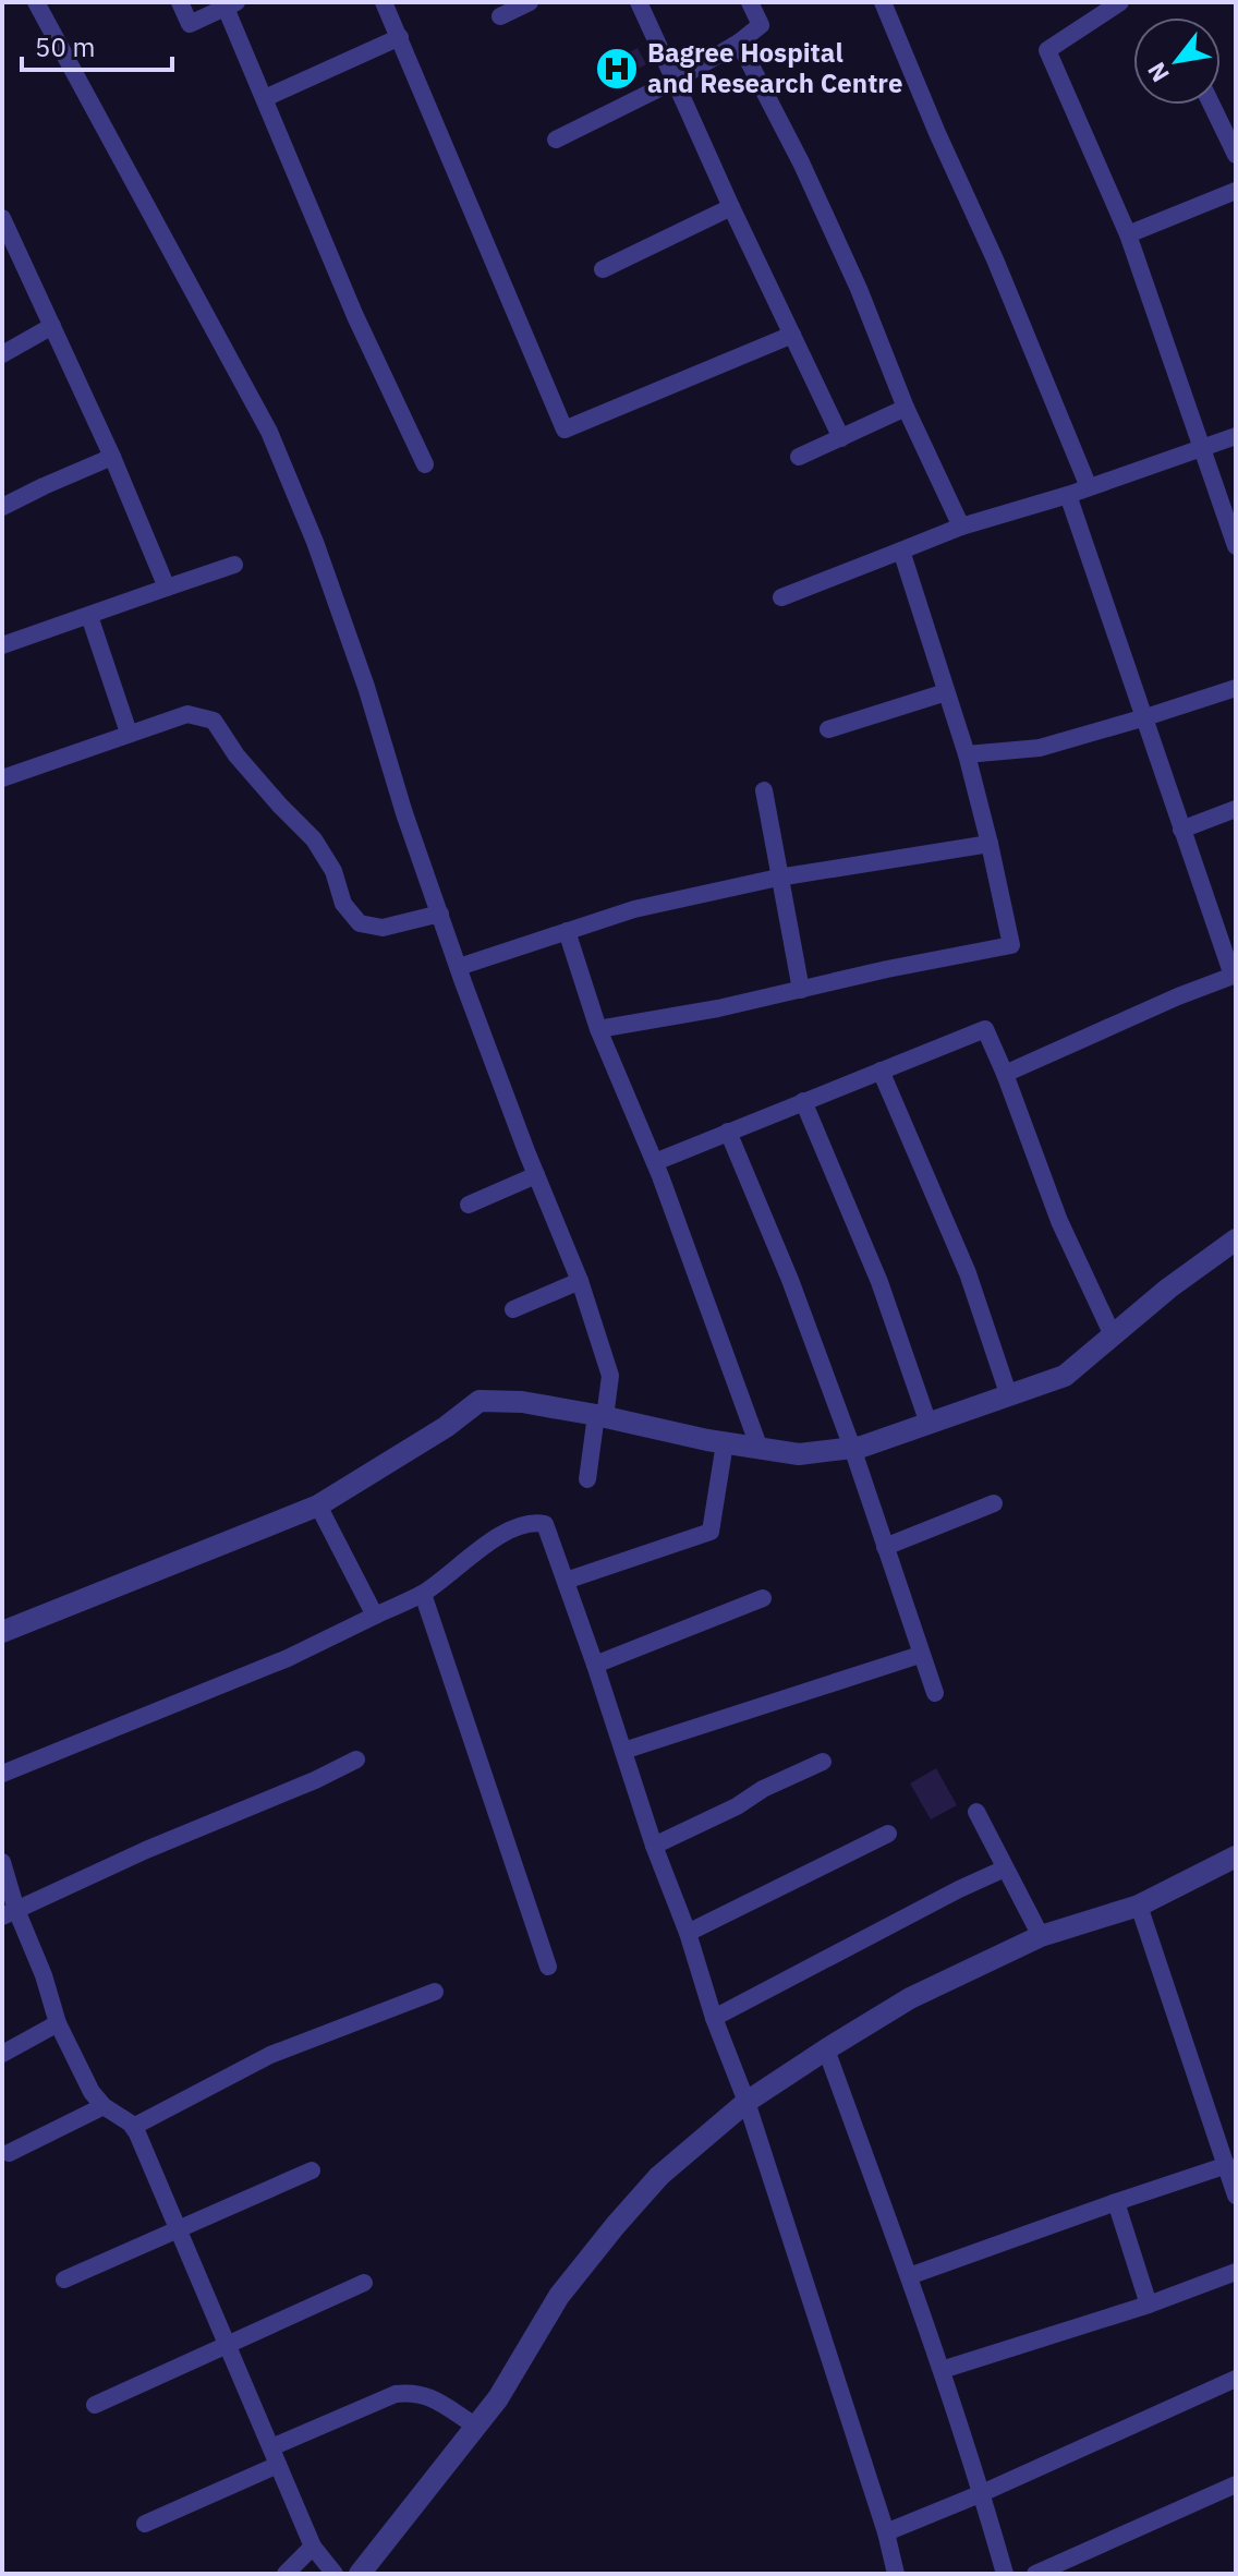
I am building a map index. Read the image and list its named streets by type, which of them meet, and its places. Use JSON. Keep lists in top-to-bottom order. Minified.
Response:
{"places":{"hospital":["Bagree Hospital and Research Centre"]},"scale_bar":"50 m","north":"bottom left"}
